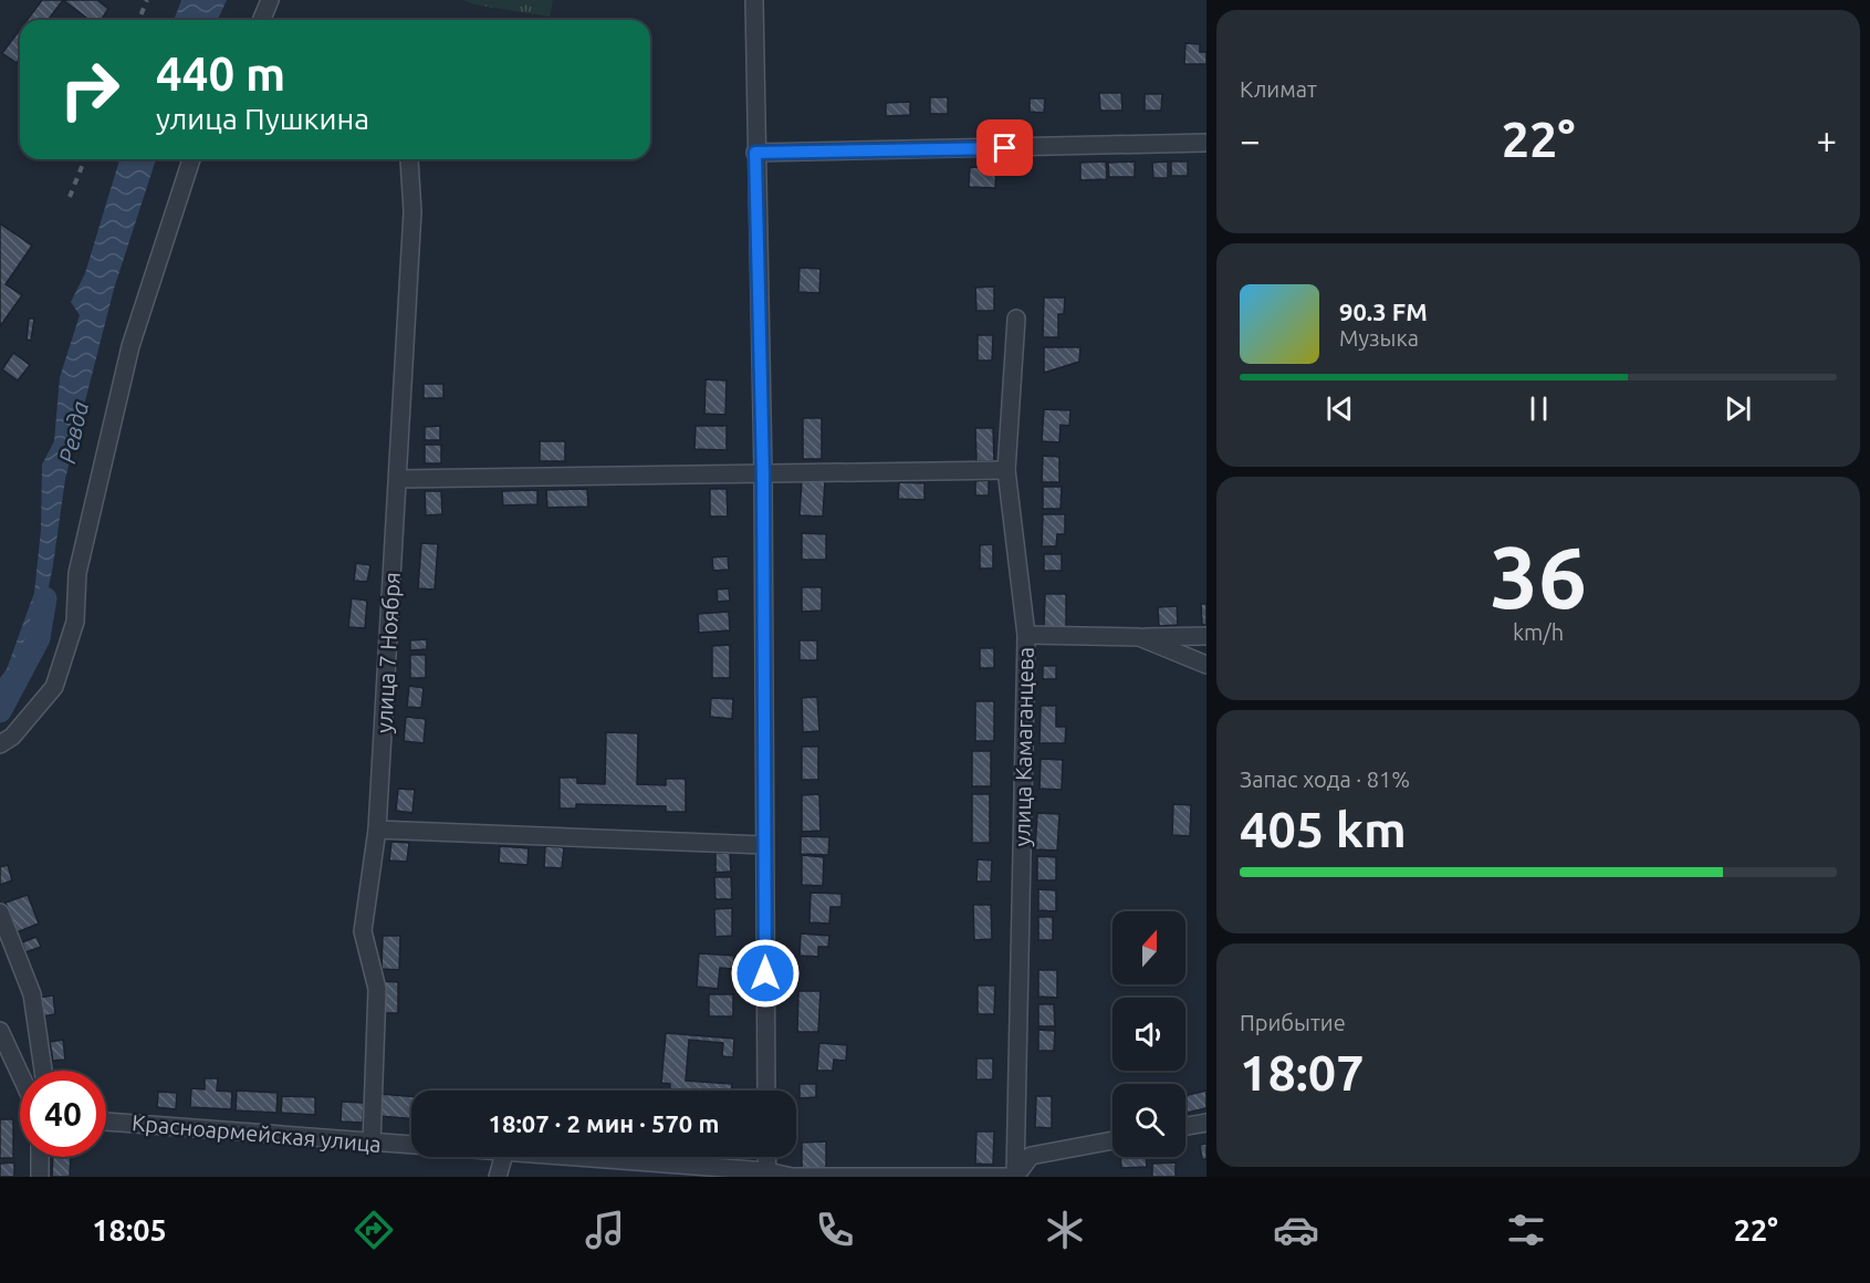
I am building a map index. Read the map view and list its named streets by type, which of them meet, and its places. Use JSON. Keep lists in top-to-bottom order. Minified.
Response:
{"streets":{"street":["улица 7 Ноября","улица Камаганцева","Красноармейская улица"]},"crossings":[["улица 7 Ноября","Красноармейская улица"],["улица Камаганцева","Красноармейская улица"]],"water":["Ревда"],"north":"top","page":{"tile":["Климат",["36","km/h"],["Запас хода · 81%","405 km"],["Прибытие","18:07"]],"turn":["440 m","улица Пушкина"],"heat":["−","22°","+"],"song":["90.3 FM","Музыка"],"limit":"40","trip":"18:07 · 2 мин · 570 m","tabs":["18:05","22°"]}}
